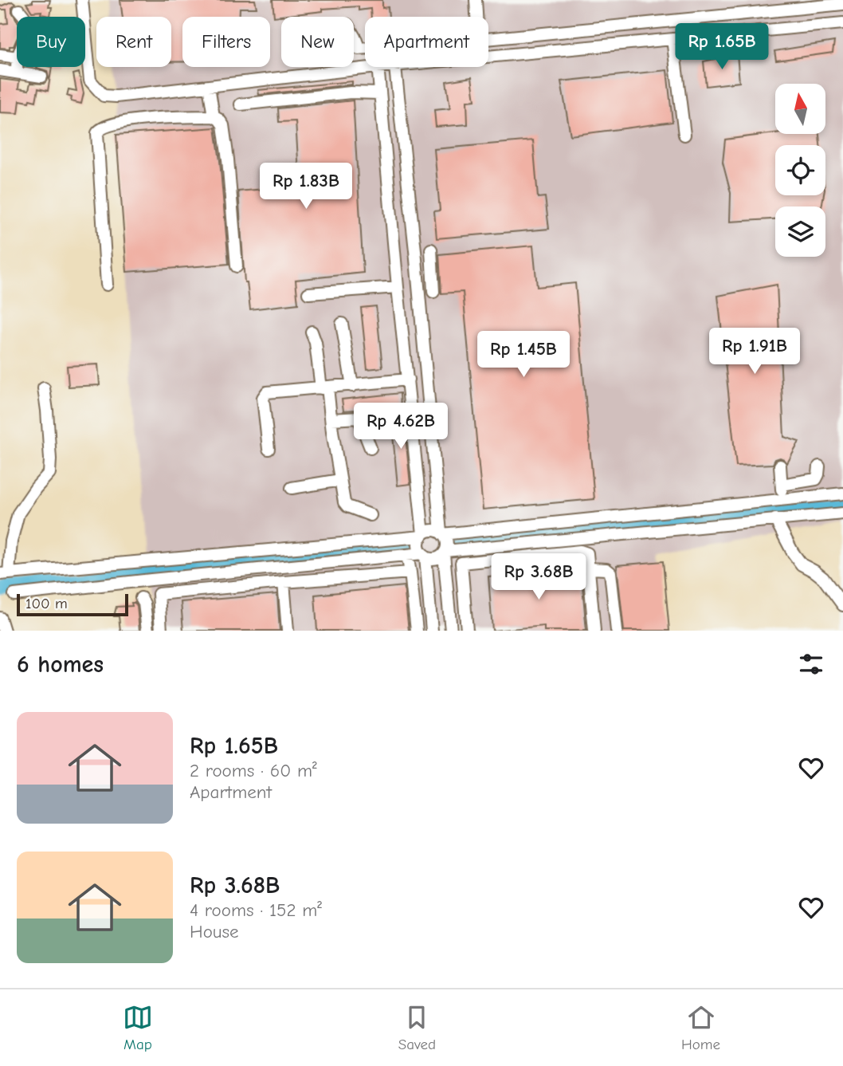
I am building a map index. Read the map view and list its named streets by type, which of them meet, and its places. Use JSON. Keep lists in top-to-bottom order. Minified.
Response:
{"scale_bar":"100 m","north":"top","page":{"chip":["Buy","Rent","Filters","New","Apartment"],"price":["Rp 1.65B","Rp 1.83B","Rp 1.91B","Rp 1.45B","Rp 4.62B","Rp 3.68B"],"scale":"100 m","heading":"6 homes","list":[{"name":"Rp 1.65B","note":"2 rooms · 60 m² · Apartment"},{"name":"Rp 3.68B","note":"4 rooms · 152 m² · House"}],"tabs":["Map","Saved","Home"]}}
